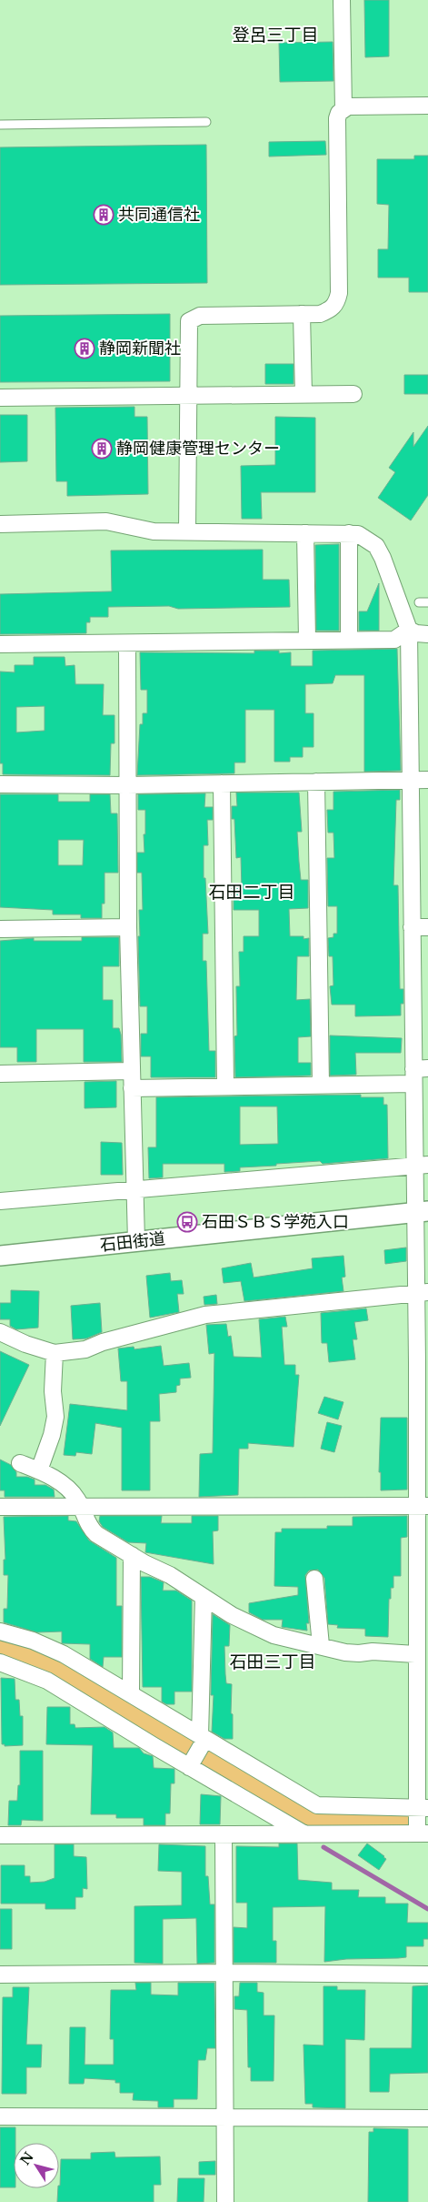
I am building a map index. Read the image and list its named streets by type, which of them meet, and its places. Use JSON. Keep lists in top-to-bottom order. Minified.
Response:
{"streets":{"street":["石田街道"]},"districts":["登呂三丁目","石田二丁目","石田三丁目"],"places":{"building":["共同通信社","静岡新聞社","静岡健康管理センター"],"bus stop":["石田ＳＢＳ学苑入口"]},"north":"top left"}
